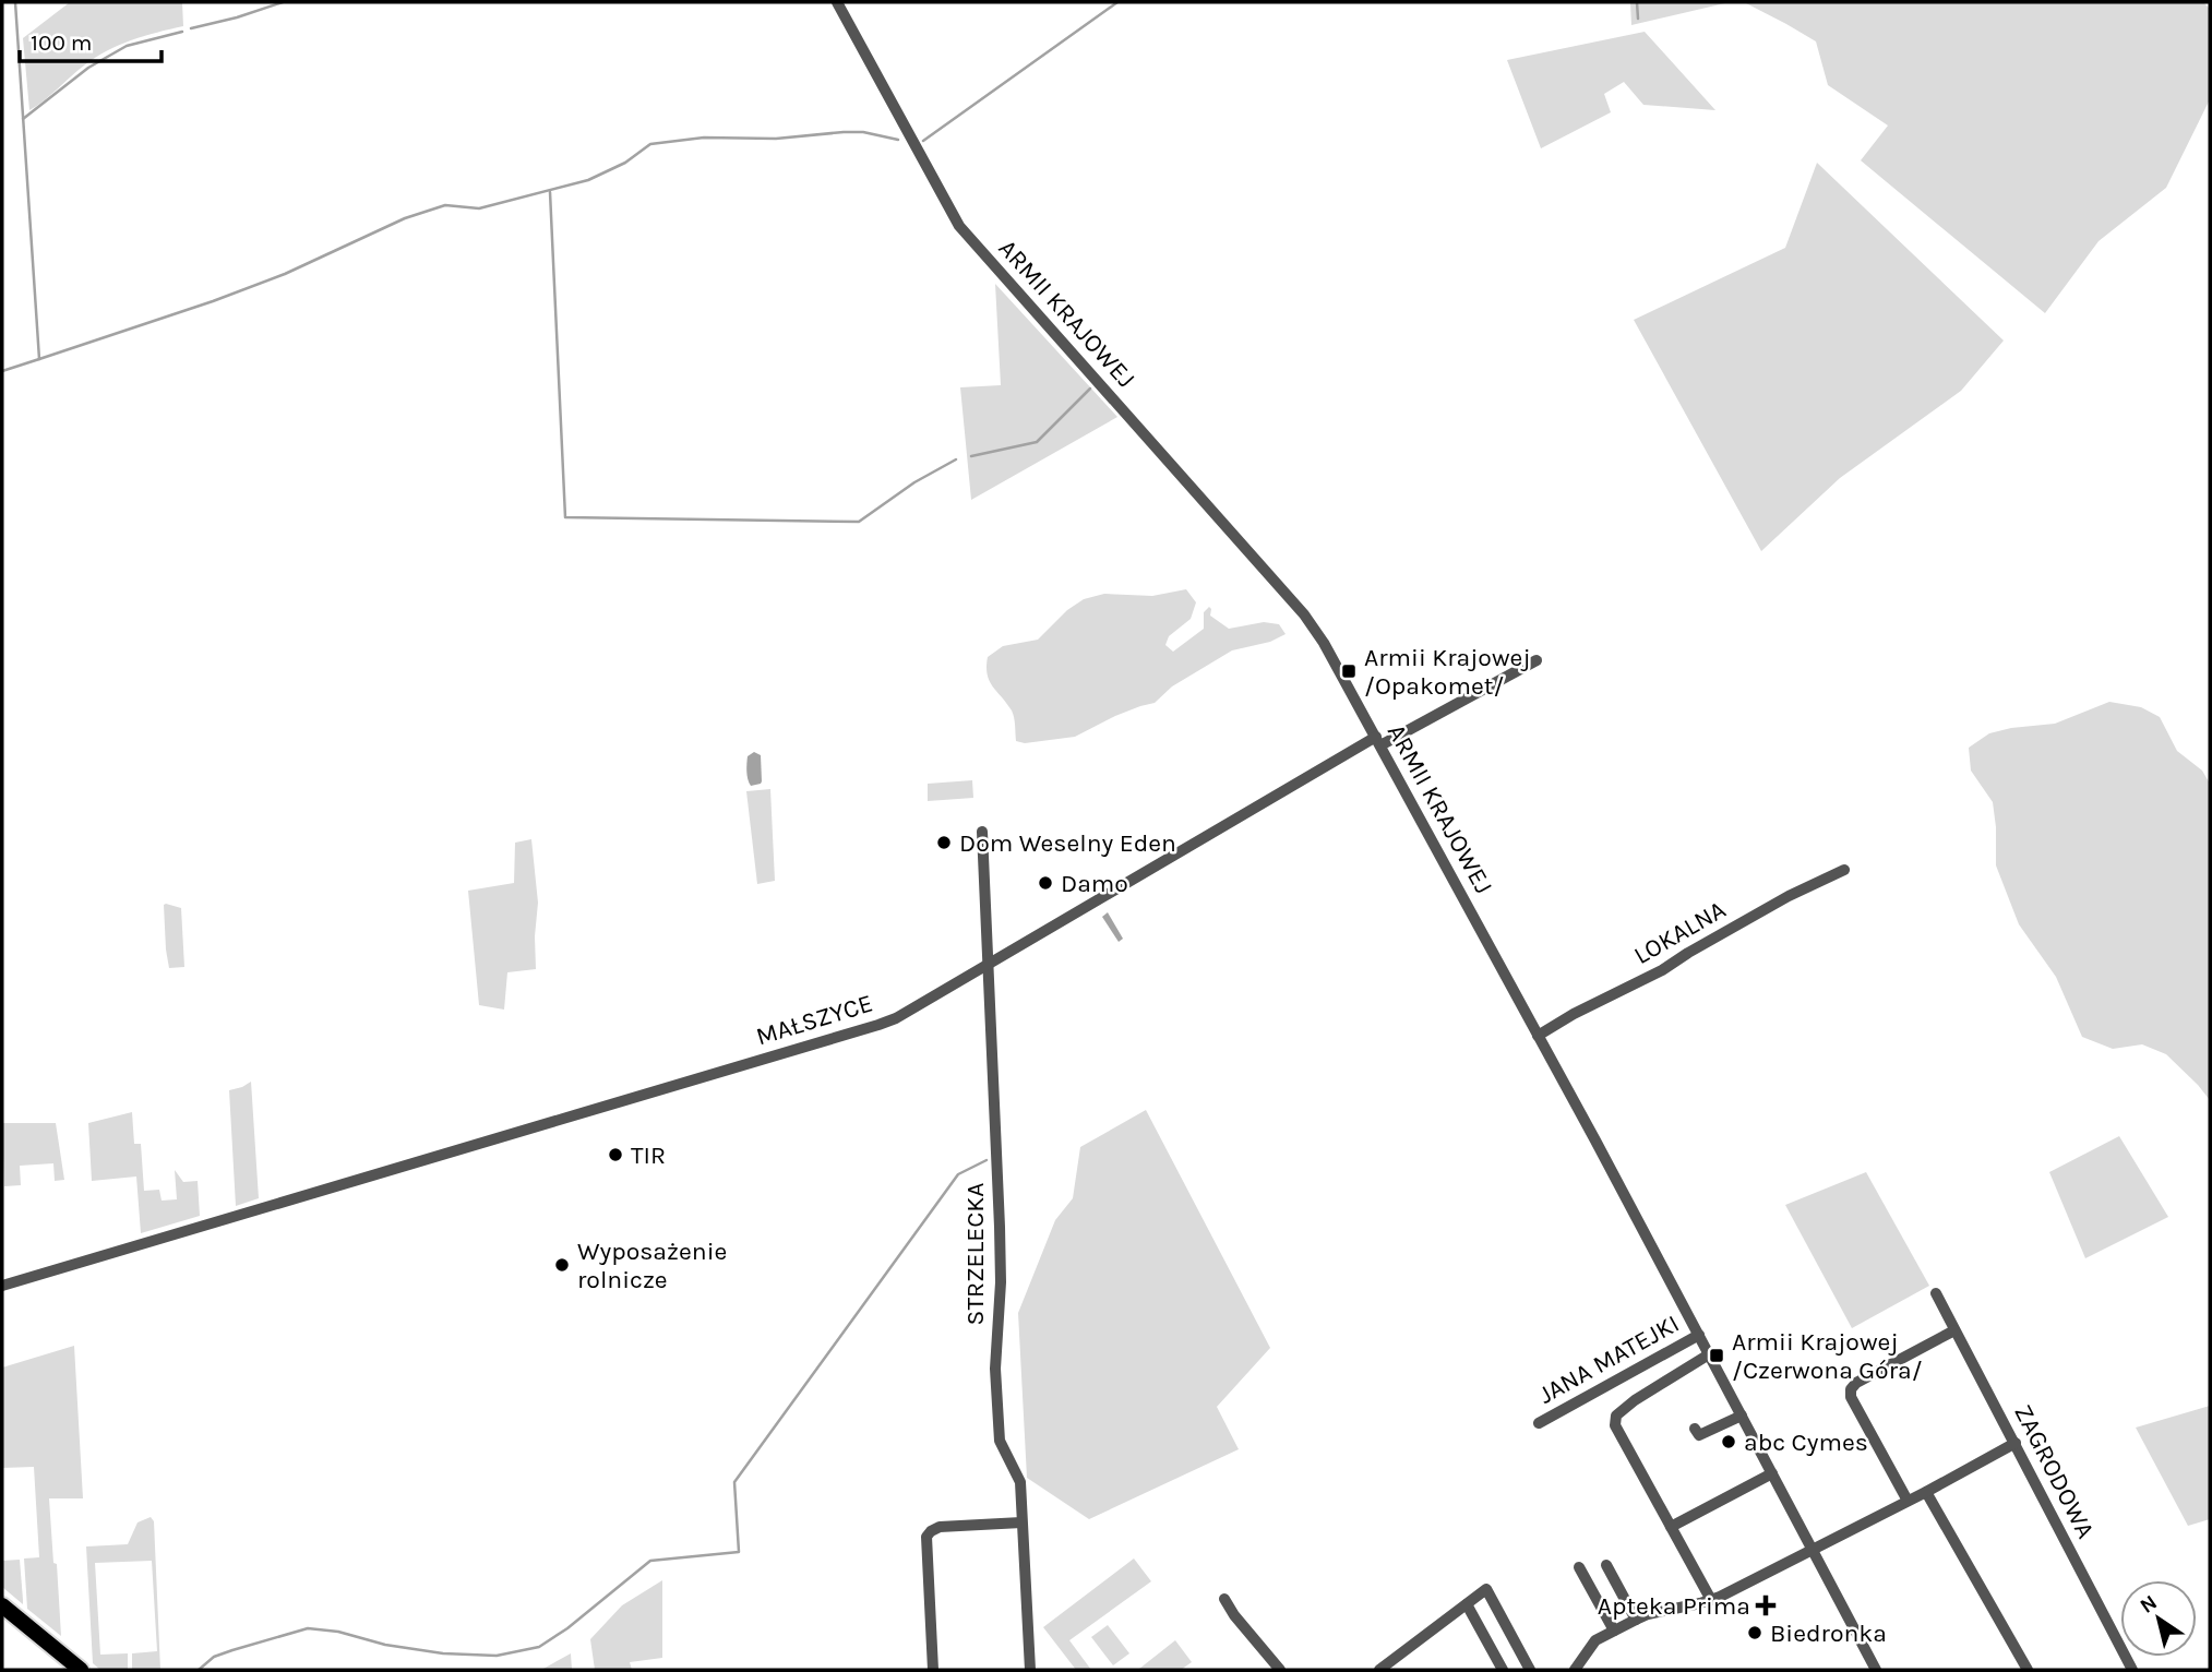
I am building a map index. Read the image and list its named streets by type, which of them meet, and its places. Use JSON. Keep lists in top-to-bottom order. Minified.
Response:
{"streets":{"street":["ARMII KRAJOWEJ","LOKALNA","MAŁSZYCE","STRZELECKA","JANA MATEJKI","ZAGRODOWA"]},"crossings":[["ARMII KRAJOWEJ","LOKALNA"],["ARMII KRAJOWEJ","MAŁSZYCE"],["ARMII KRAJOWEJ","JANA MATEJKI"],["MAŁSZYCE","STRZELECKA"]],"places":{"transit":["Armii Krajowej /Opakomet/","Armii Krajowej /Czerwona Góra/"],"other":["Dom Weselny Eden","Damo","TIR","Wyposażenie rolnicze","abc Cymes","Biedronka"],"health":["Apteka Prima"]},"scale_bar":"100 m","north":"top left"}
